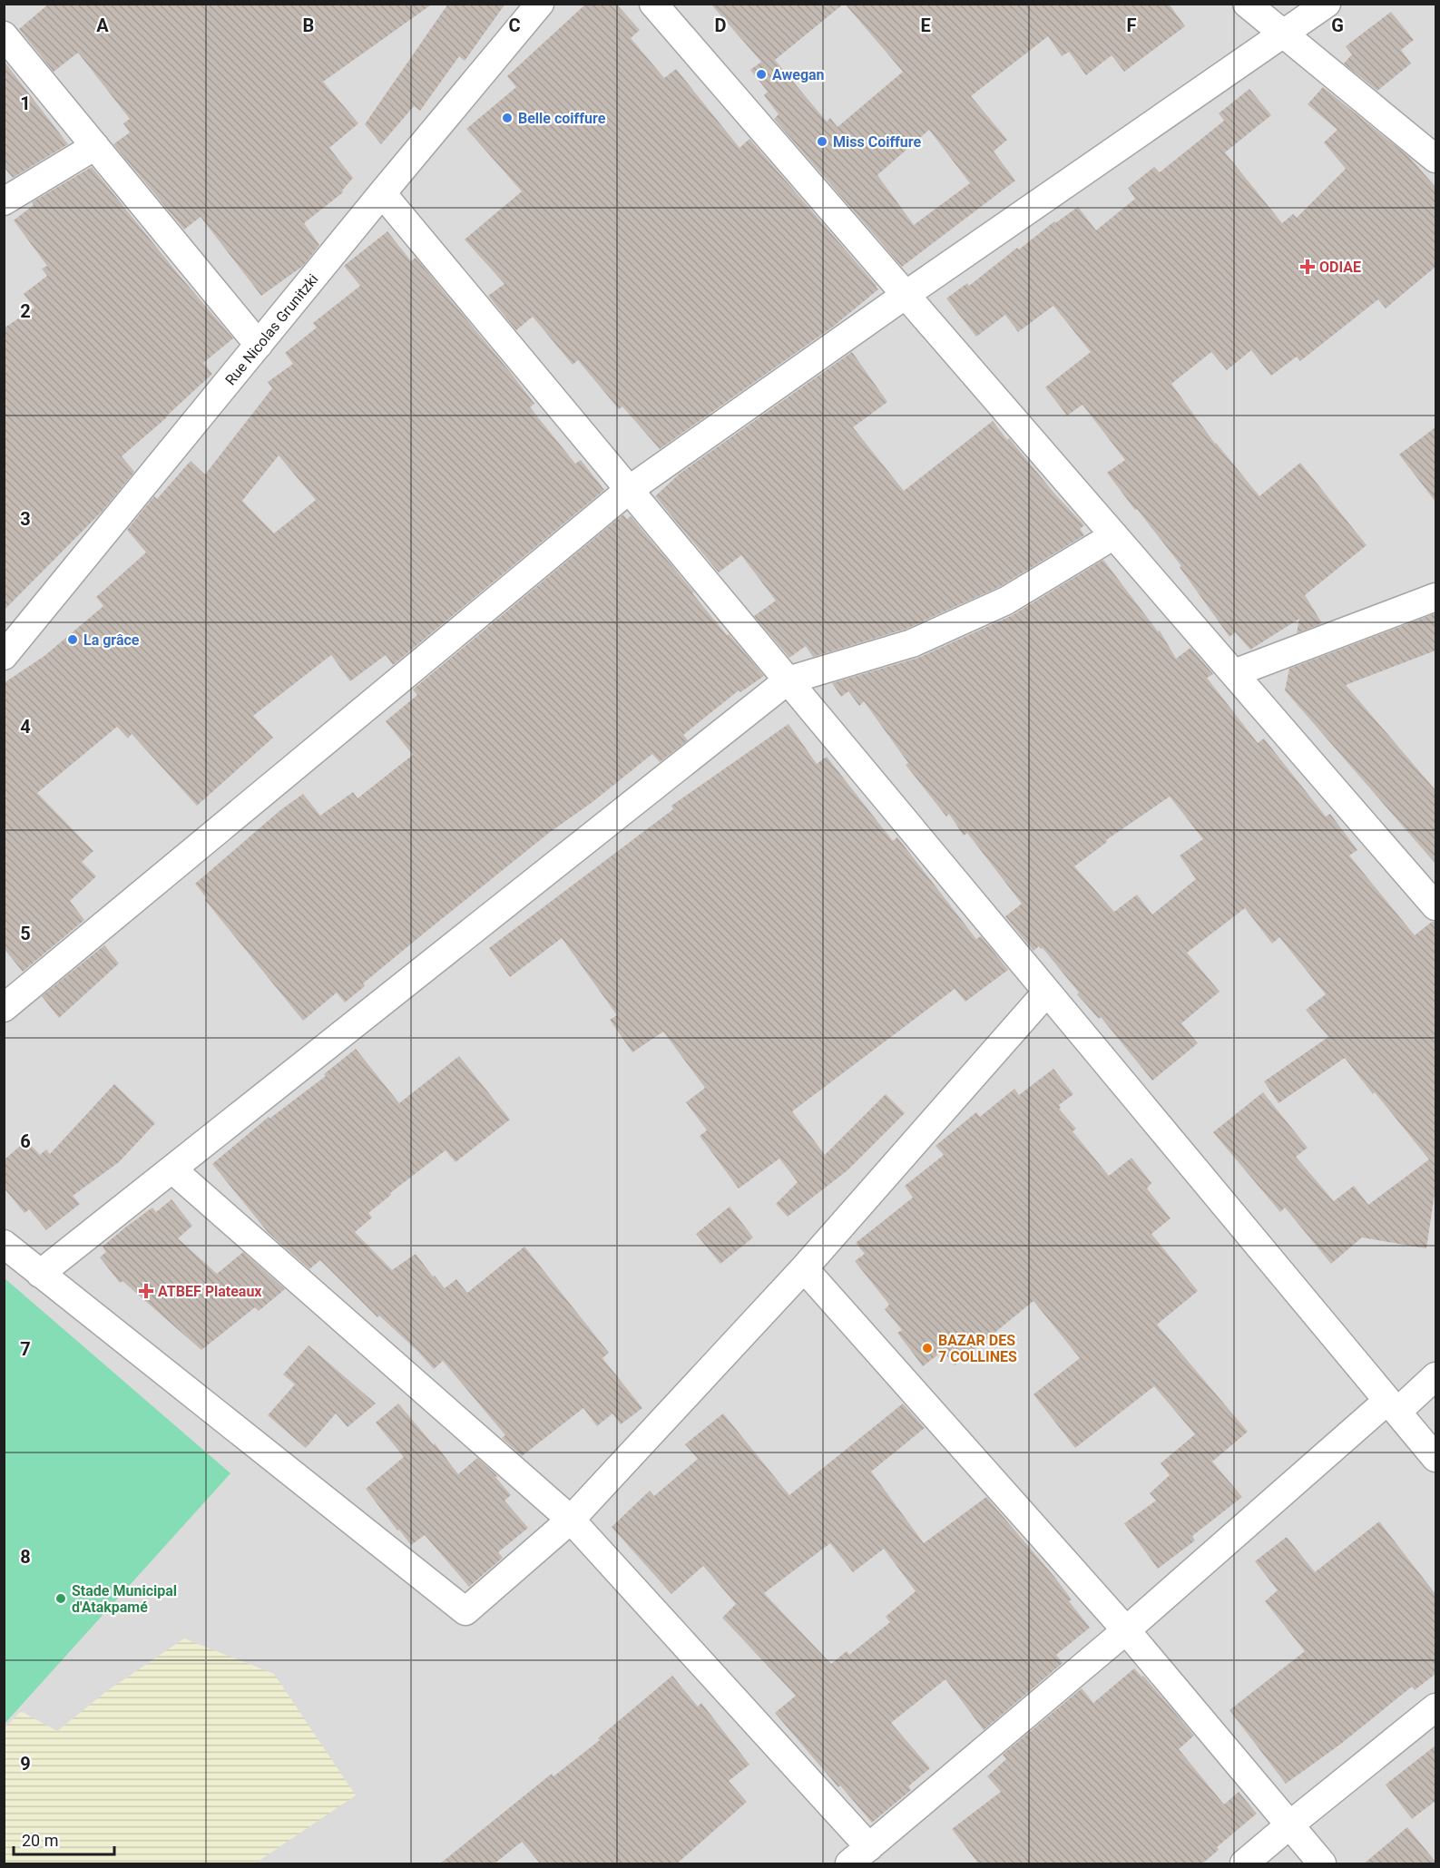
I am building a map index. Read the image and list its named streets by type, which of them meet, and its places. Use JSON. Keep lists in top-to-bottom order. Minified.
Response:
{"streets":{"street":["Rue Nicolas Grunitzki"]},"places":{"other":["Awegan","Belle coiffure","Miss Coiffure","La grâce","BAZAR DES 7 COLLINES","Stade Municipal d'Atakpamé"],"health":["ODIAE","ATBEF Plateaux"]},"scale_bar":"20 m","grid":{"columns":["A","B","C","D","E","F","G"],"rows":["1","2","3","4","5","6","7","8","9"]}}
